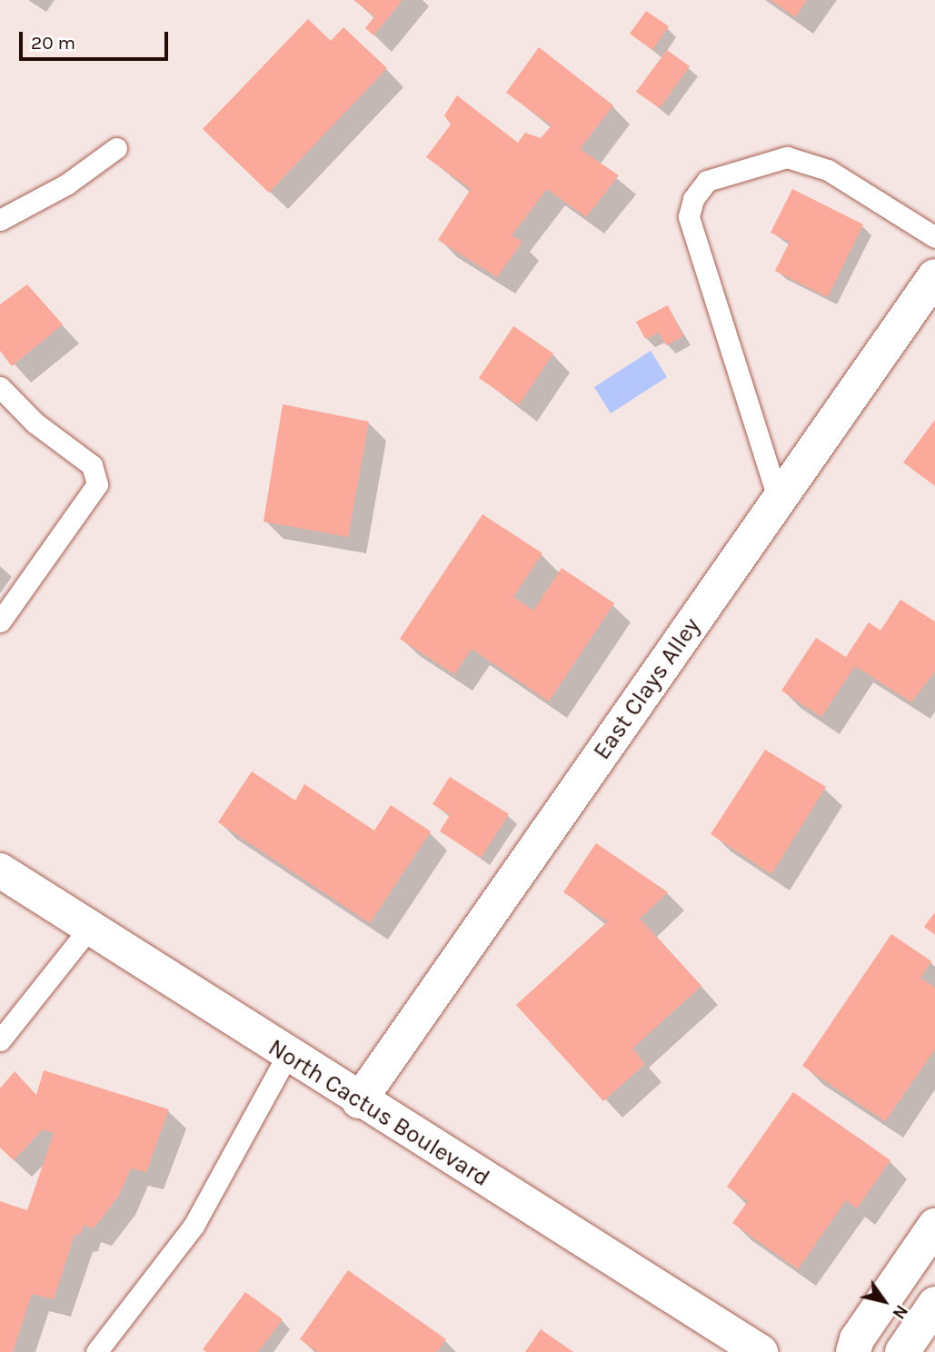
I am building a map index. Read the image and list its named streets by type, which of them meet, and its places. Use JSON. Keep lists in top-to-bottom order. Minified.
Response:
{"streets":{"street":["East Clays Alley","North Cactus Boulevard"]},"crossings":[["East Clays Alley","North Cactus Boulevard"]],"scale_bar":"20 m","north":"bottom right"}
